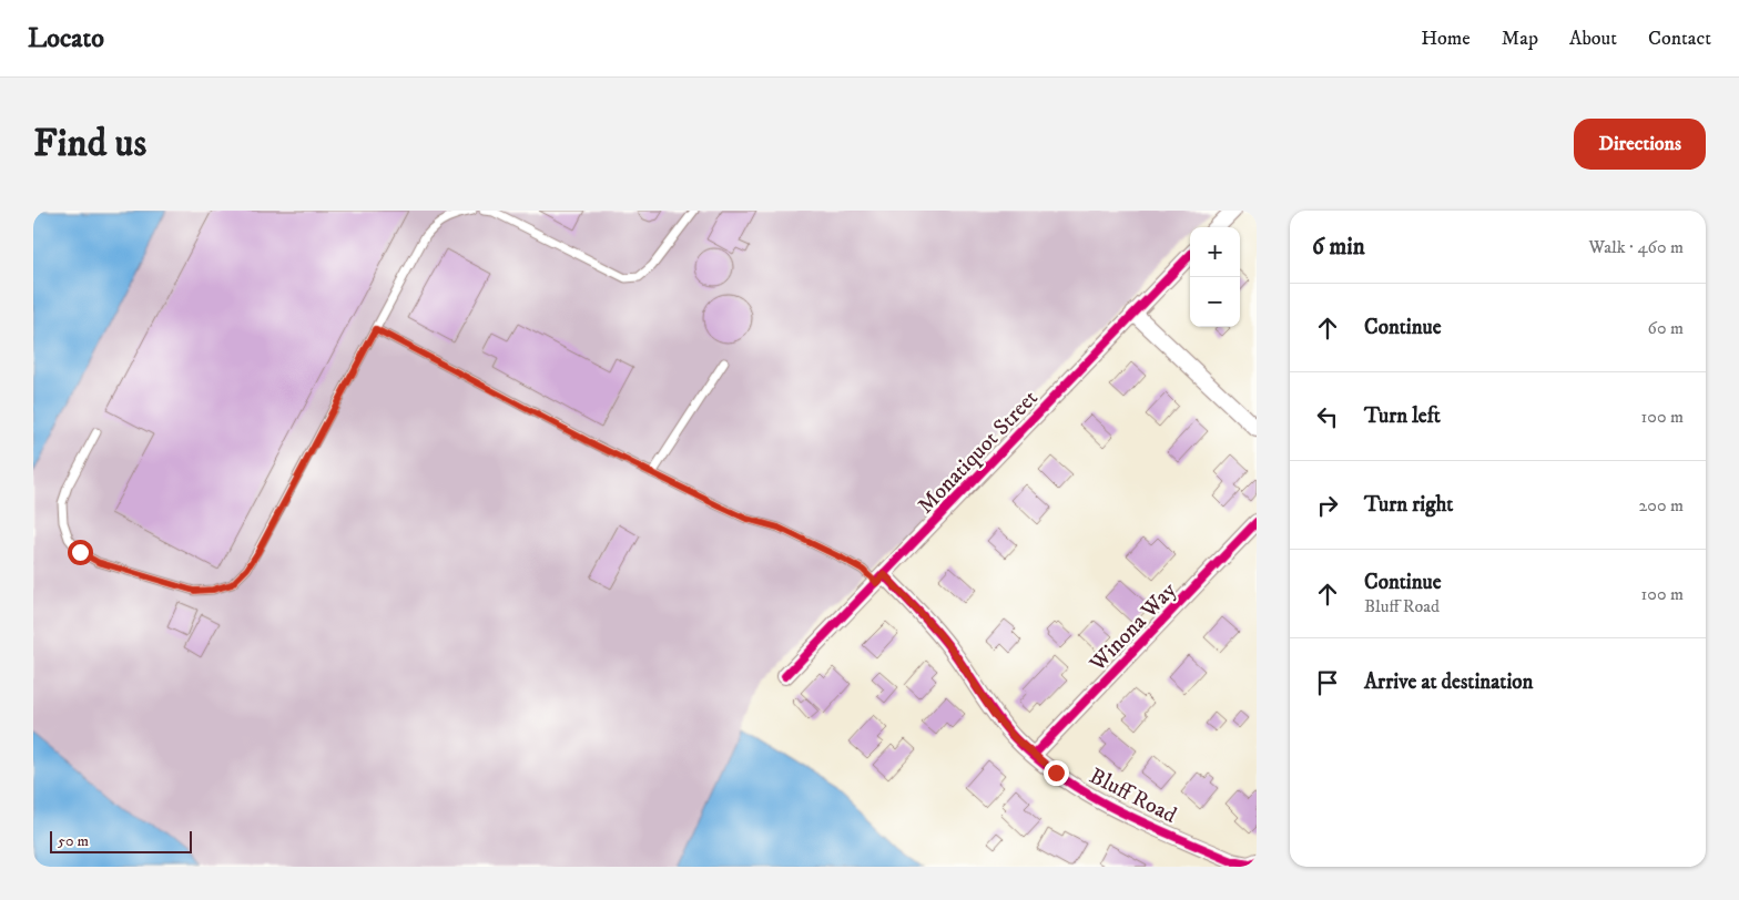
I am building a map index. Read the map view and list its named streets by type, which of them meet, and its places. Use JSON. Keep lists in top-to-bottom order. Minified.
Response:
{"streets":{"street":["Monatiquot Street","Winona Way","Bluff Road"]},"crossings":[["Monatiquot Street","Bluff Road"],["Winona Way","Bluff Road"]],"scale_bar":"50 m","page":{"header":"Locato","nav":["Home","Map","About","Contact"],"buttons":"Directions","title":"Find us","heading":["6 min","Walk · 460 m"],"map_buttons":["+","−"],"list":[["Continue","60 m"],["Turn left","100 m"],["Turn right","200 m"],["Continue","Bluff Road","100 m"],"Arrive at destination"],"scale":"50 m"}}
